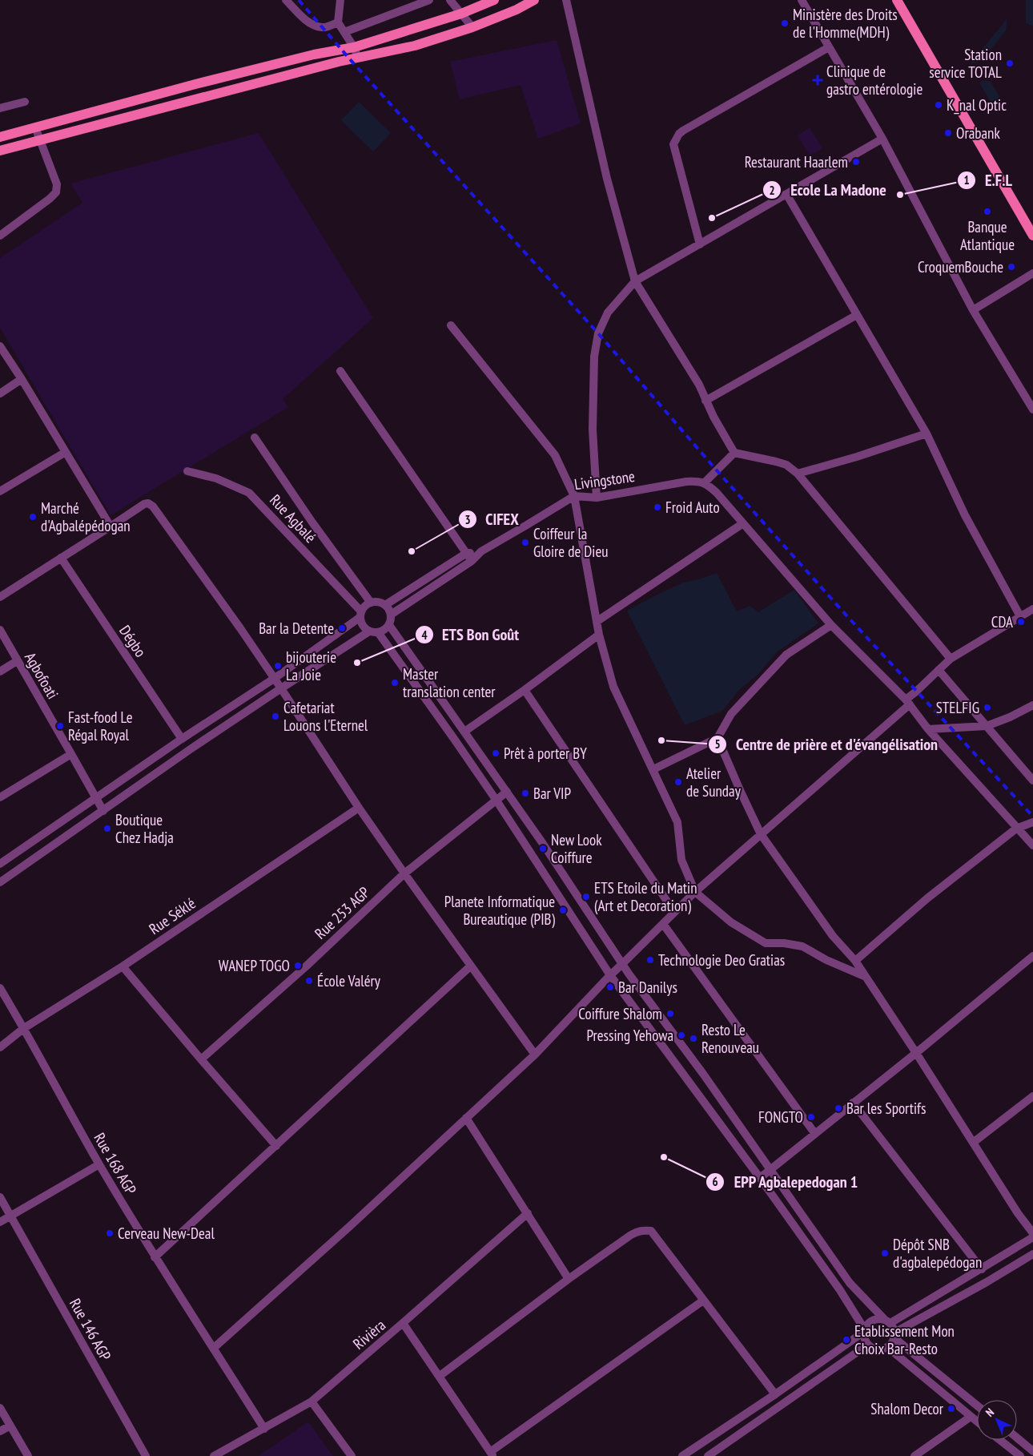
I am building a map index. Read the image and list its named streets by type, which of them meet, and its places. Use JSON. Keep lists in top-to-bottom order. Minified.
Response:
{"streets":{"street":["Livingstone","Rue Agbalé","Dégbo","Agbofoati","Rue 253 AGP","Rue Séklé","Rue 168 AGP","Rue 146 AGP","Rivièra"]},"crossings":[["Livingstone","Rue Agbalé"],["Rue Séklé","Rue 168 AGP"],["Rue 168 AGP","Rivièra"]],"places":{"other":["Ministère des Droits de l'Homme(MDH)","Station service TOTAL","K_nal Optic","Orabank","Restaurant Haarlem","E.F.L","Banque Atlantique","Ecole La Madone","CroquemBouche","Froid Auto","Marché d'Agbalépédogan","Coiffeur la Gloire de Dieu","CIFEX","CDA","Bar la Detente","ETS Bon Goût","bijouterie La Joie","Master translation center","STELFIG","Cafetariat Louons l'Eternel","Fast-food Le Régal Royal","Centre de prière et d'évangélisation","Prêt à porter BY","Atelier de Sunday","Bar VIP","Boutique Chez Hadja","New Look Coiffure","ETS Etoile du Matin (Art et Decoration)","Planete Informatique Bureautique (PIB)","Technologie Deo Gratias","WANEP TOGO","École Valéry","Bar Danilys","Coiffure Shalom","Pressing Yehowa","Resto Le Renouveau","Bar les Sportifs","FONGTO","EPP Agbalepedogan 1","Cerveau New-Deal","Dépôt SNB d'agbalepédogan","Etablissement Mon Choix Bar-Resto","Shalom Decor"],"health":["Clinique de gastro entérologie"]},"north":"top left"}
